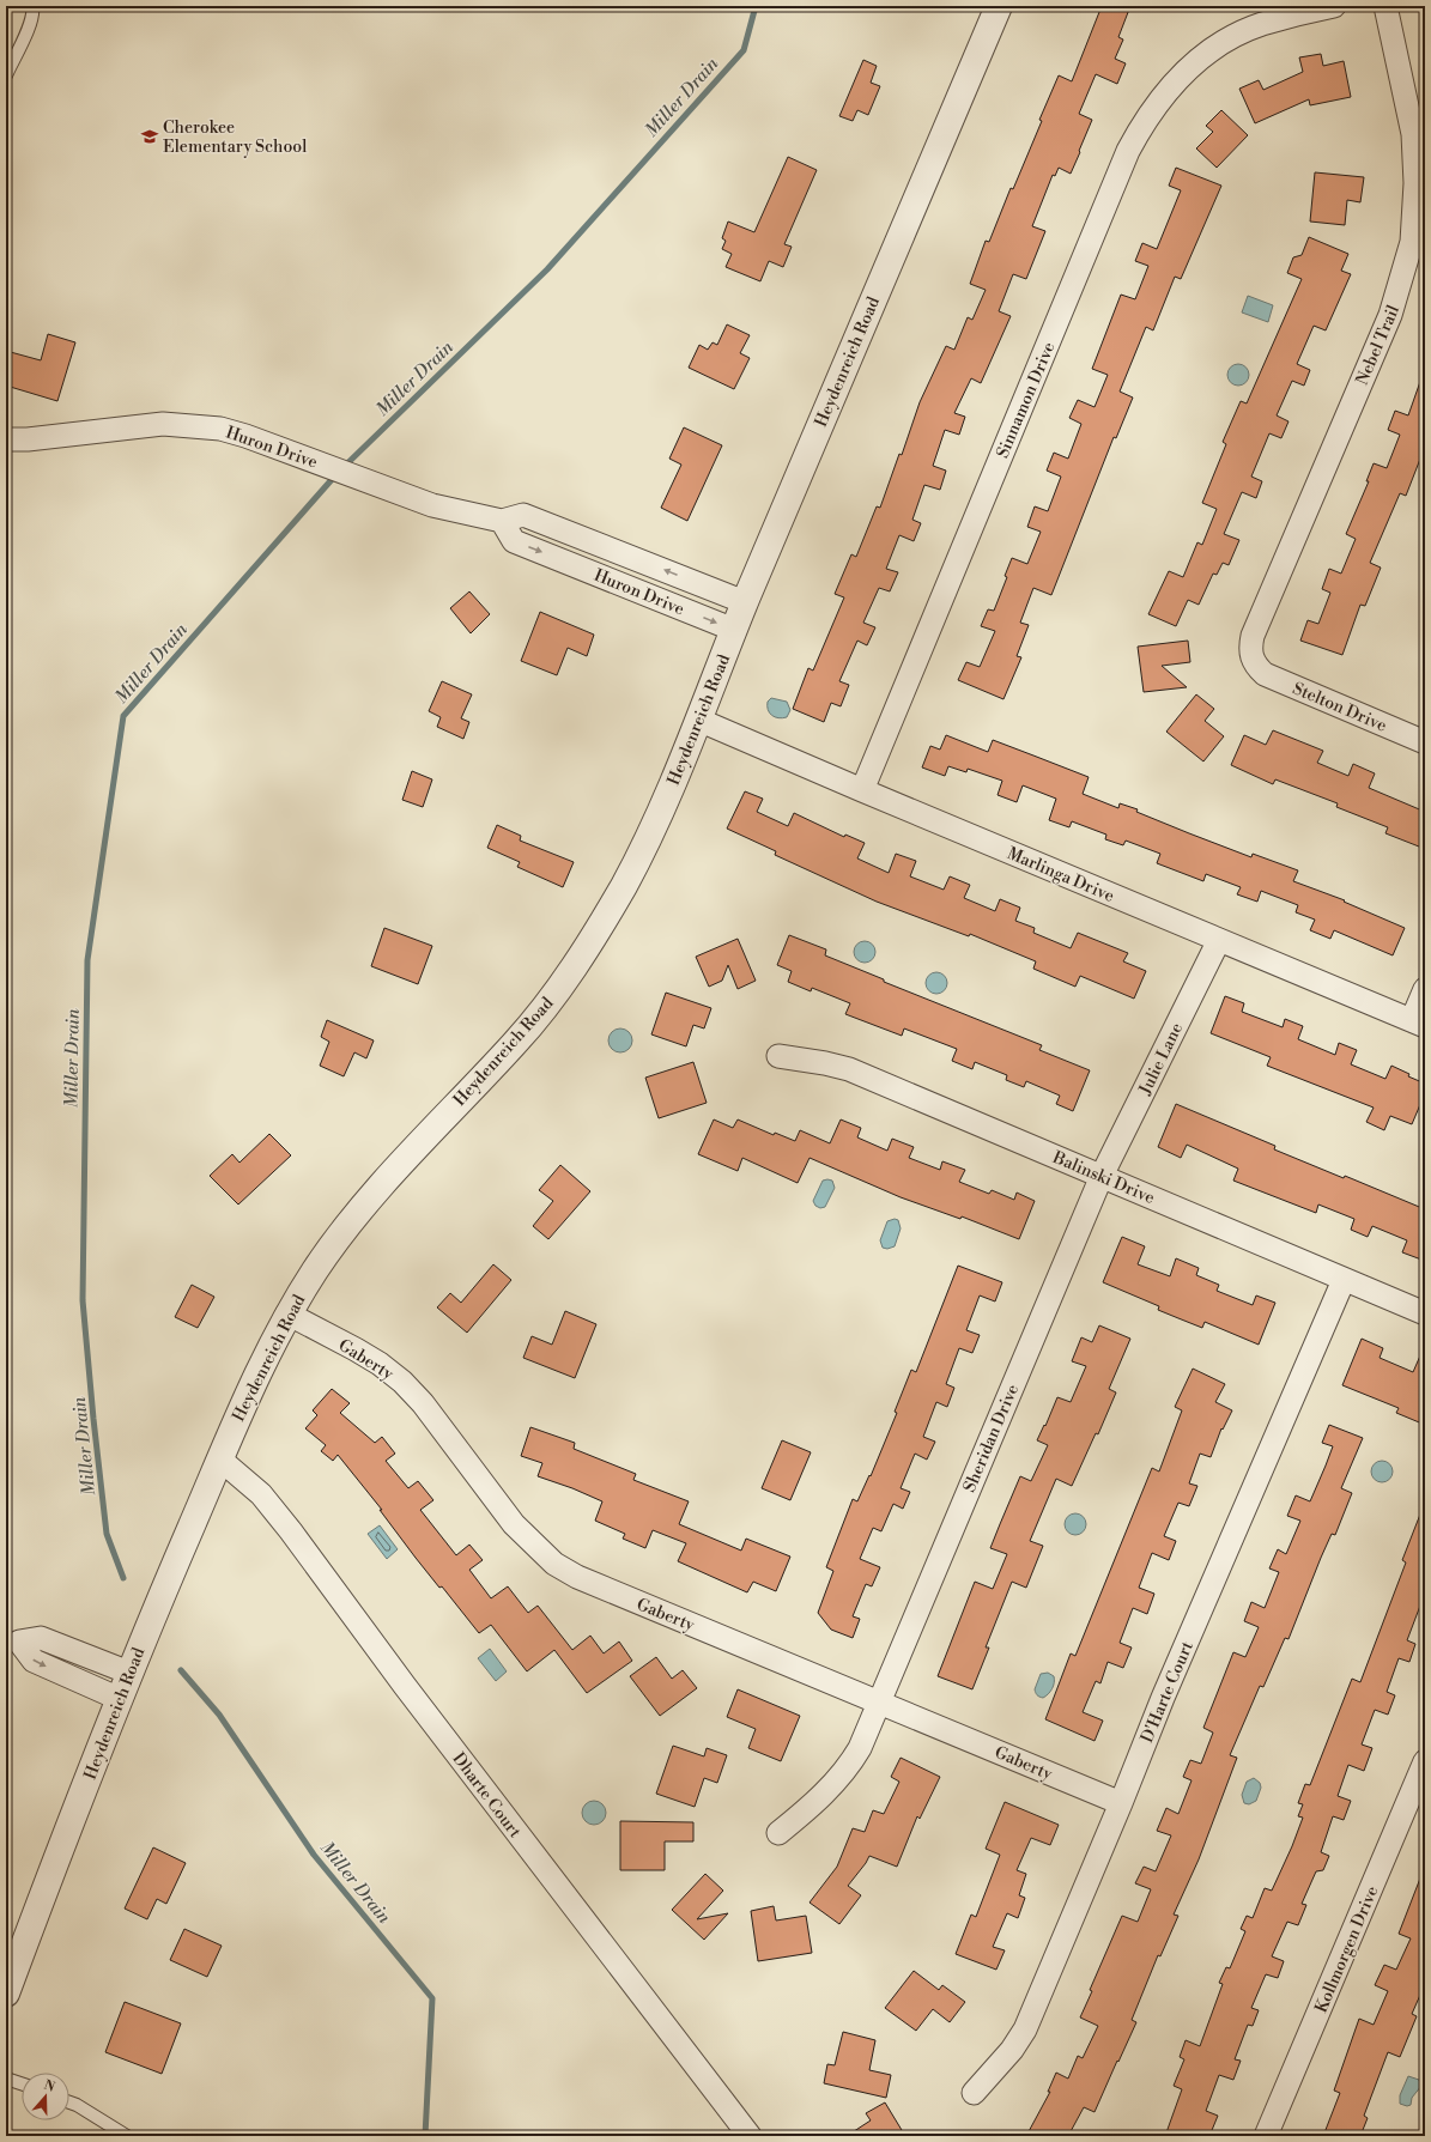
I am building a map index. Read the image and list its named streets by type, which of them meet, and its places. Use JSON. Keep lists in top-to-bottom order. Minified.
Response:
{"streets":{"street":["Nebel Trail","Heydenreich Road","Sinnamon Drive","Huron Drive","Stelton Drive","Marlinga Drive","Julie Lane","Balinski Drive","Gaberty","Sheridan Drive","D'Harte Court","Dharte Court","Kollmorgen Drive"]},"crossings":[["Nebel Trail","Stelton Drive"],["Heydenreich Road","Huron Drive"],["Heydenreich Road","Marlinga Drive"],["Heydenreich Road","Gaberty"],["Heydenreich Road","Dharte Court"],["Sinnamon Drive","Marlinga Drive"],["Marlinga Drive","Julie Lane"],["Julie Lane","Balinski Drive"],["Julie Lane","Sheridan Drive"],["Balinski Drive","Sheridan Drive"],["Balinski Drive","D'Harte Court"],["Gaberty","Sheridan Drive"],["Gaberty","D'Harte Court"]],"water":["Miller Drain"],"places":{"school or university":["Cherokee Elementary School"]},"north":"top"}
